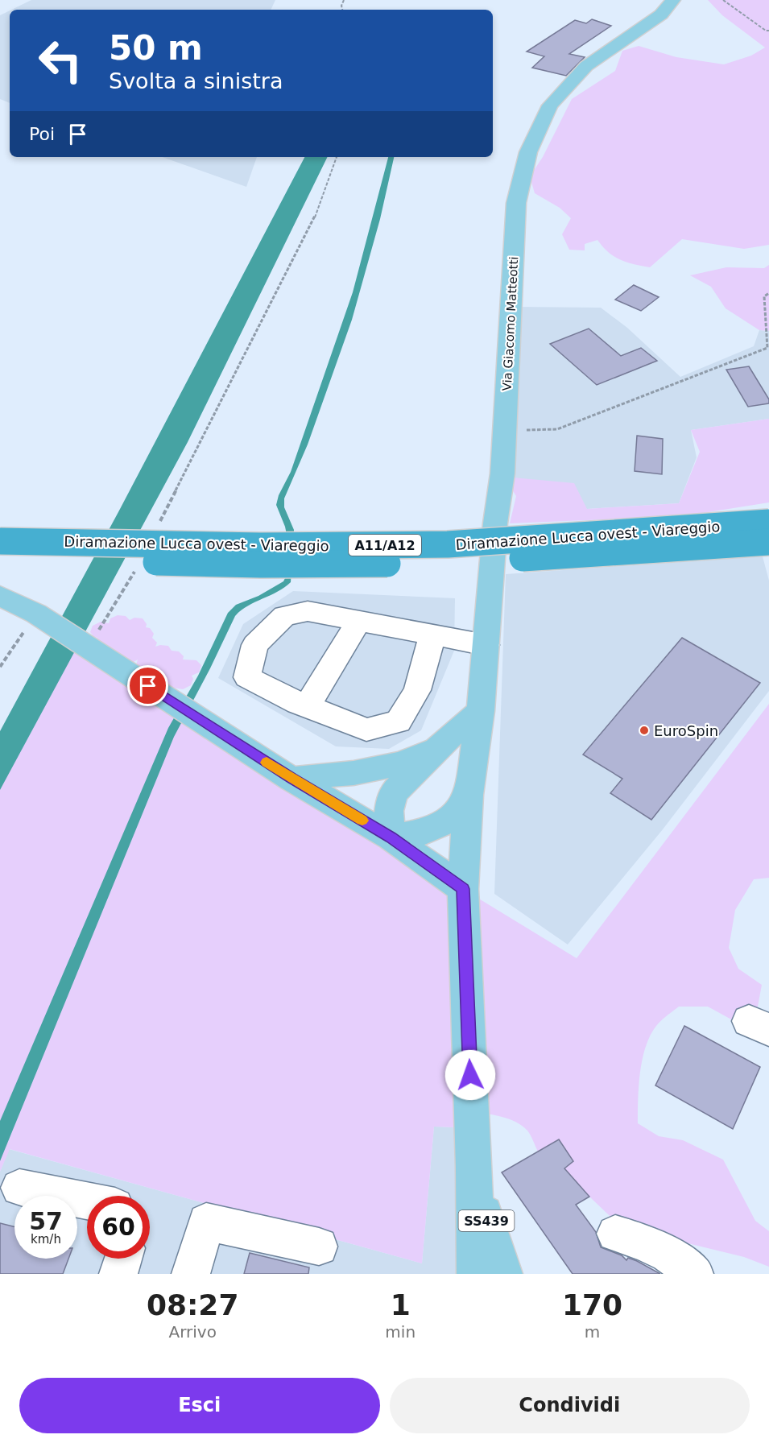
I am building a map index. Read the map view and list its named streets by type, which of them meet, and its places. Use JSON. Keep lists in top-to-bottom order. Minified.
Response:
{"streets":{"highway":["Diramazione Lucca ovest - Viareggio","A11/A12"],"main road":["Via Giacomo Matteotti","SS439"]},"crossings":[["Via Giacomo Matteotti","SS439"]],"places":["EuroSpin"],"page":{"turn":["50 m","Svolta a sinistra"],"then":"Poi","speed":"57 km/h","limit":"60","eta":["08:27","Arrivo","1","min","170","m"],"buttons":["Esci","Condividi"]}}
